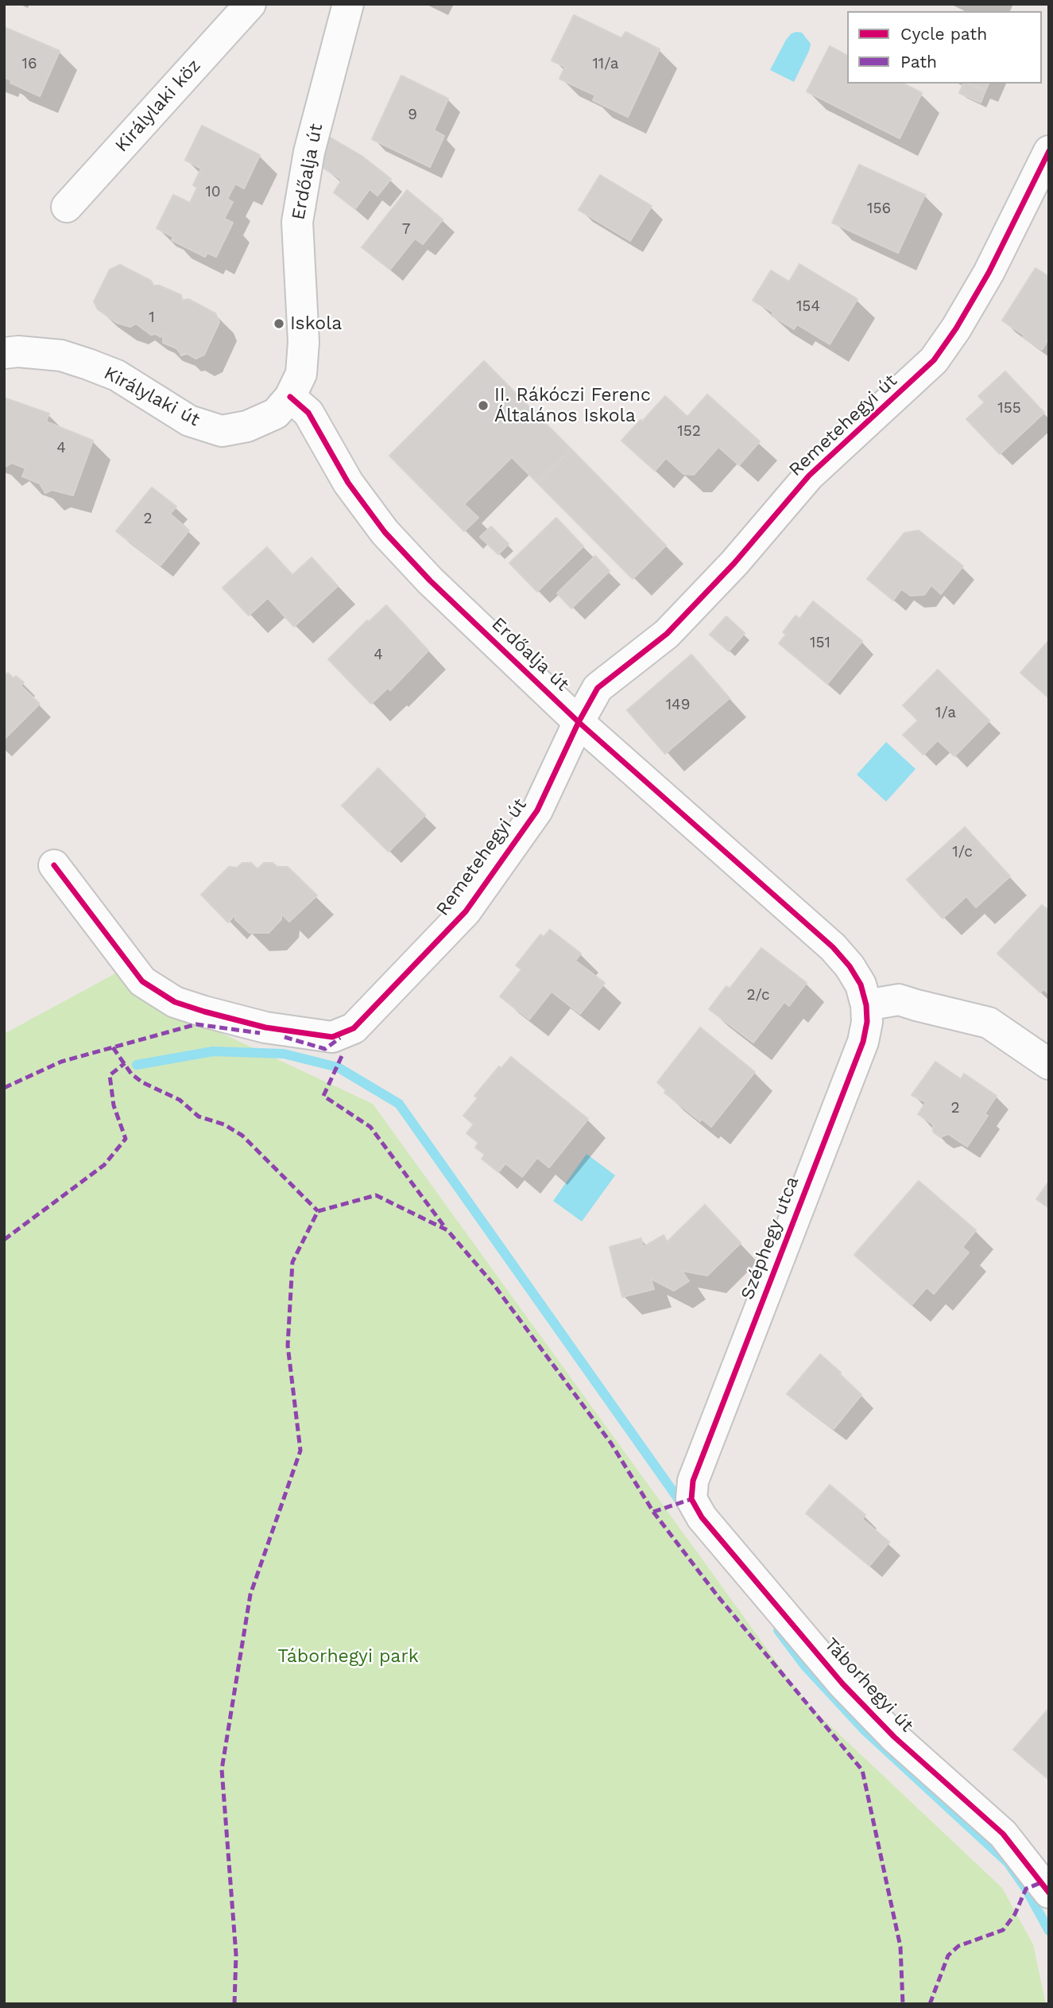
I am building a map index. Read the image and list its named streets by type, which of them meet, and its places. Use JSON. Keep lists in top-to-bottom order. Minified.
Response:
{"streets":{"street":["Királylaki köz","Erdőalja út","Királylaki út","Remetehegyi út","Széphegy utca","Táborhegyi út"]},"crossings":[["Erdőalja út","Királylaki út"],["Erdőalja út","Remetehegyi út"],["Erdőalja út","Széphegy utca"],["Széphegy utca","Táborhegyi út"]],"parks":["Táborhegyi park"],"places":["Iskola","II. Rákóczi Ferenc Általános Iskola"],"house_numbers":["16","11/a","9","10","156","7","154","1","155","152","4","2","151","4","149","1/a","1/c","2/c","2"],"legend":["Cycle path","Path"]}
